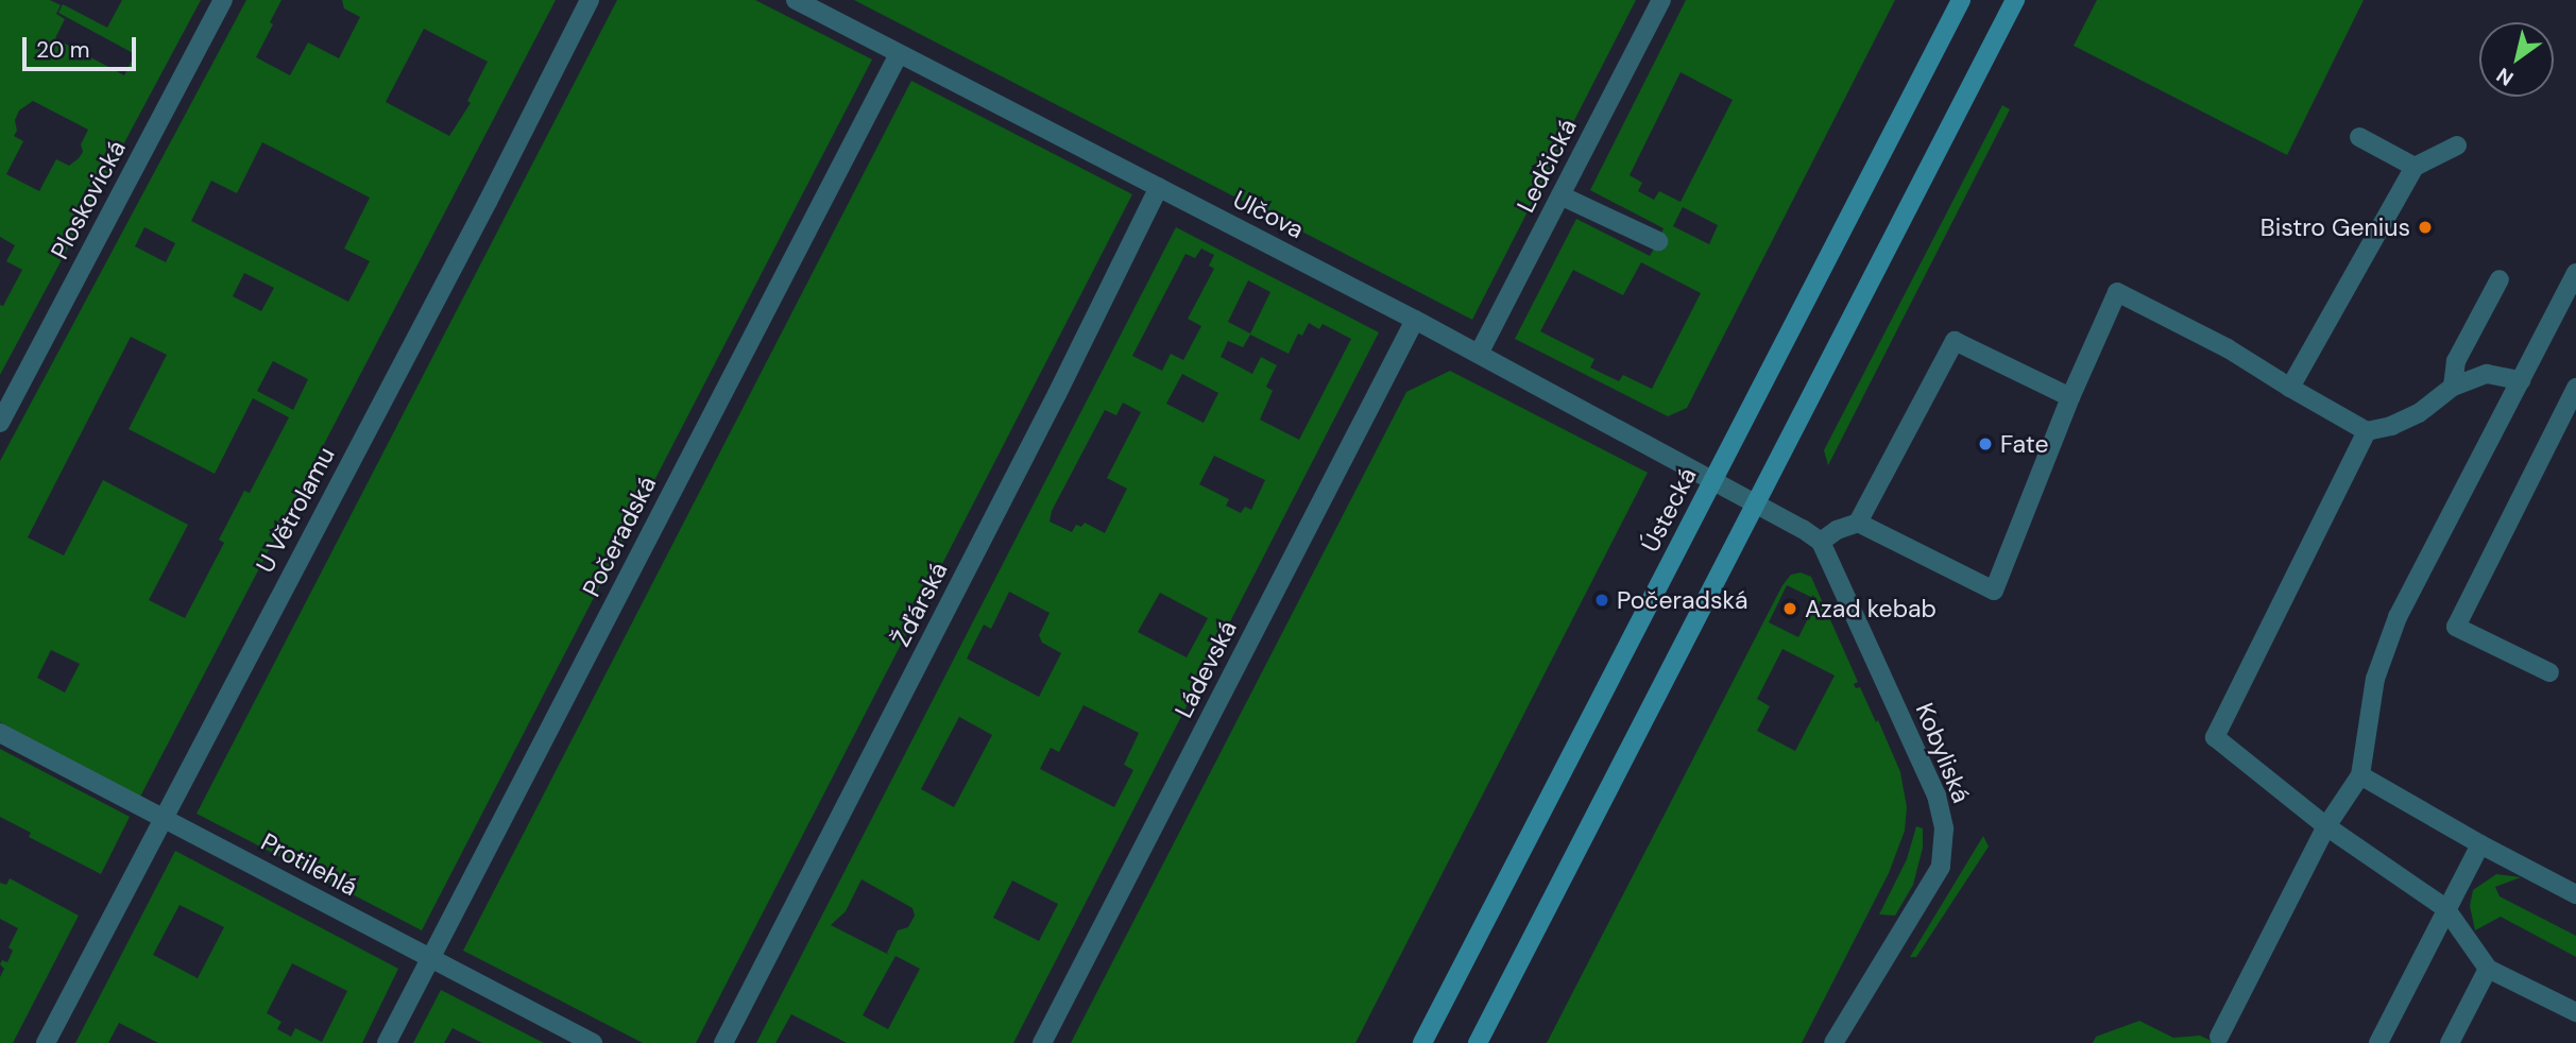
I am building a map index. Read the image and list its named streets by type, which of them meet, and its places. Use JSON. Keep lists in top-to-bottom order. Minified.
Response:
{"streets":{"main road":["Ústecká"],"street":["Ledčická","Ploskovická","Ulčova","U Větrolamu","Počeradská","Žďárská","Ládevská","Kobyliská","Protilehlá"]},"crossings":[["Ledčická","Ulčova"],["Ulčova","Ústecká"],["Ulčova","Počeradská"],["Ulčova","Žďárská"],["Ulčova","Ládevská"],["U Větrolamu","Protilehlá"],["Počeradská","Protilehlá"]],"places":["Bistro Genius","Fate","Počeradská","Azad kebab"],"scale_bar":"20 m","north":"bottom left"}
